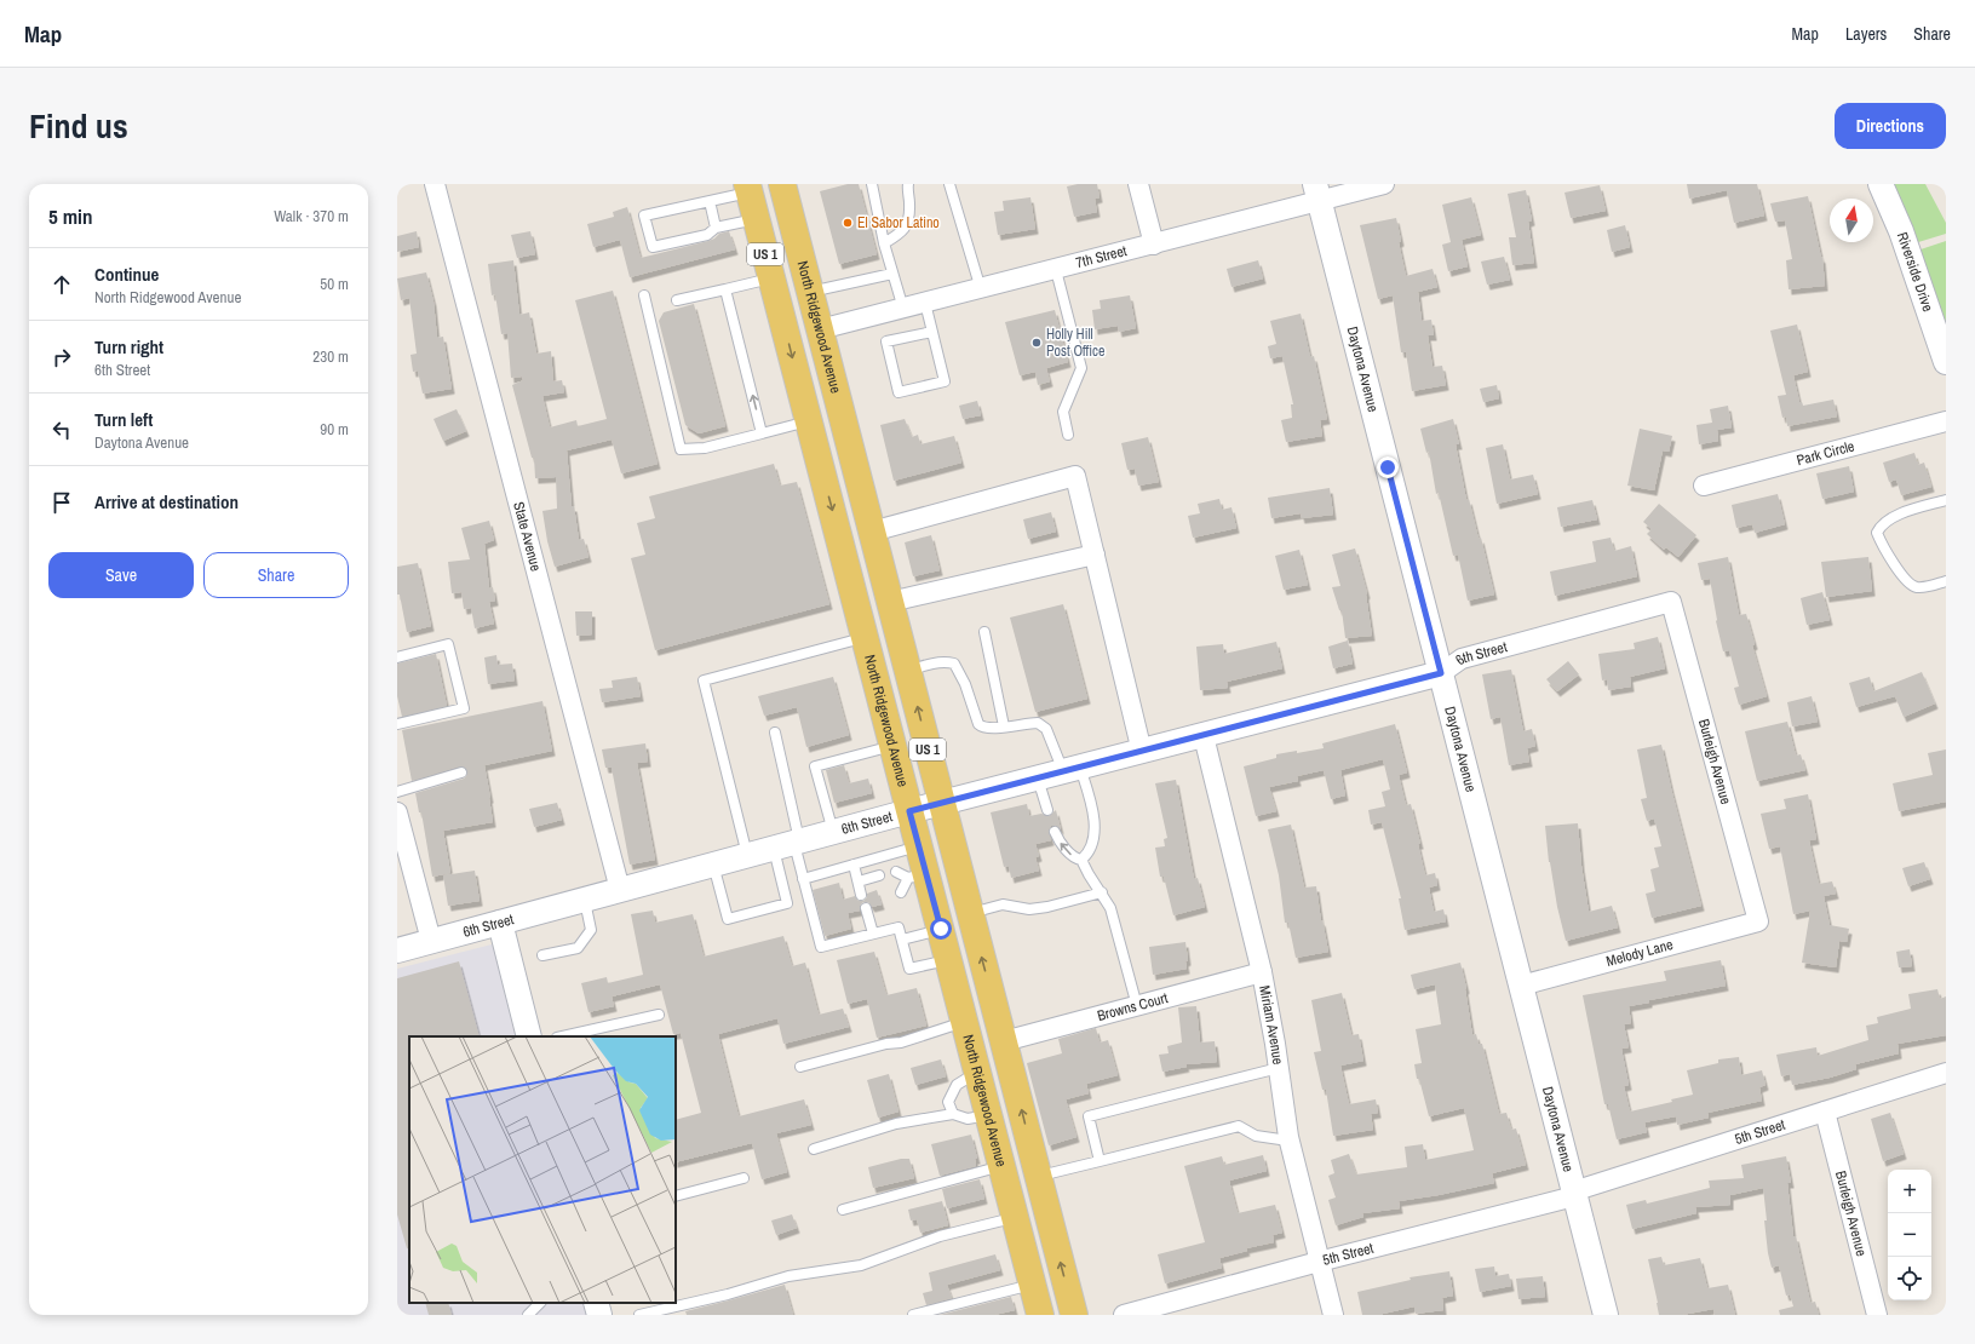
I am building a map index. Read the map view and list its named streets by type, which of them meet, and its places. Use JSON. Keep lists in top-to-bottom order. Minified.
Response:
{"streets":{"main road":["US 1","North Ridgewood Avenue"],"street":["7th Street","Riverside Drive","Daytona Avenue","Park Circle","State Avenue","6th Street","Burleigh Avenue","Melody Lane","Browns Court","Miriam Avenue","5th Street"]},"crossings":[["7th Street","North Ridgewood Avenue"],["7th Street","Daytona Avenue"],["North Ridgewood Avenue","6th Street"],["North Ridgewood Avenue","Browns Court"],["Daytona Avenue","6th Street"],["Daytona Avenue","Melody Lane"],["Daytona Avenue","5th Street"],["State Avenue","6th Street"],["6th Street","Burleigh Avenue"],["6th Street","Miriam Avenue"],["Burleigh Avenue","Melody Lane"],["Burleigh Avenue","5th Street"],["Browns Court","Miriam Avenue"],["Miriam Avenue","5th Street"]],"places":["El Sabor Latino","Holly Hill Post Office"],"north":"top","page":{"header":"Map","nav":["Map","Layers","Share"],"title":"Find us","buttons":["Directions",["Save","Share"]],"heading":["5 min","Walk · 370 m"],"list":[["Continue","North Ridgewood Avenue","50 m"],["Turn right","6th Street","230 m"],["Turn left","Daytona Avenue","90 m"],"Arrive at destination"],"map_buttons":["+","−"]}}
